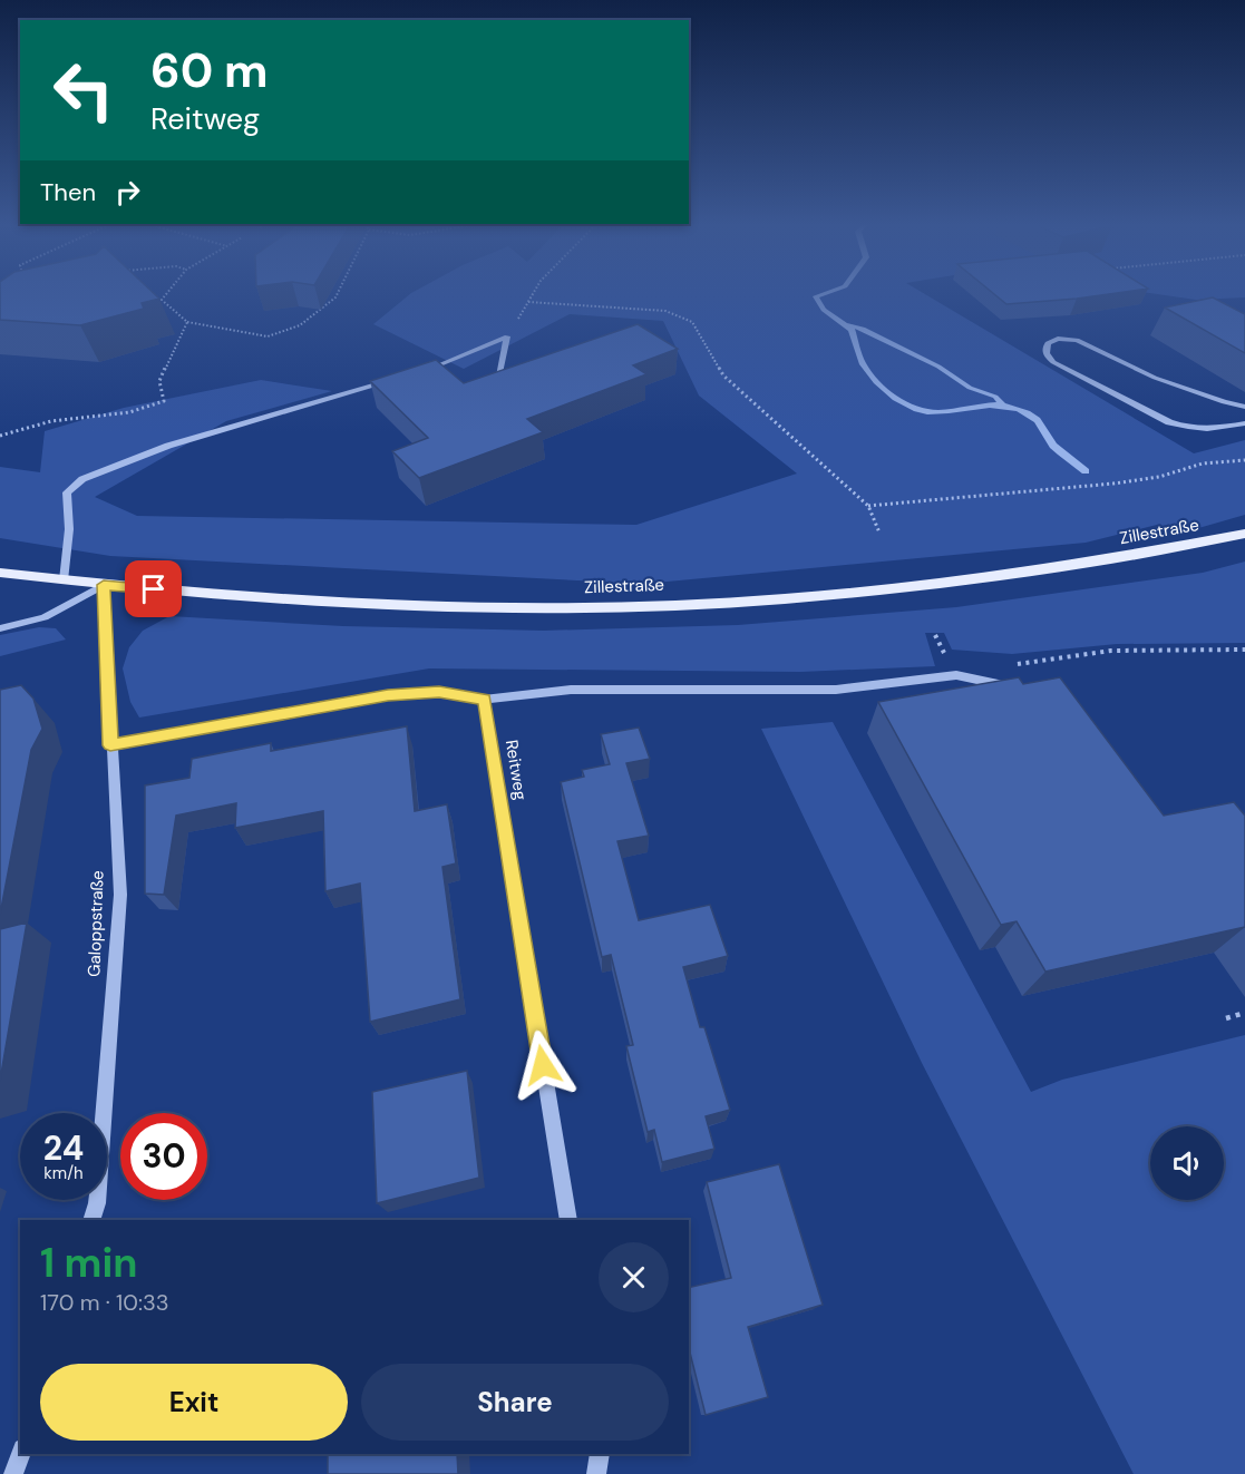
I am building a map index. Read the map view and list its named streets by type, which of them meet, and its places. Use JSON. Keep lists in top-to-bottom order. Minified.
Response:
{"streets":{"main road":["Zillestraße"],"street":["Reitweg","Galoppstraße"]},"crossings":[["Zillestraße","Galoppstraße"]],"page":{"turn":["60 m","Reitweg"],"then":"Then","speed":"24 km/h","limit":"30","heading":["1 min","170 m · 10:33"],"buttons":["Exit","Share"]}}
